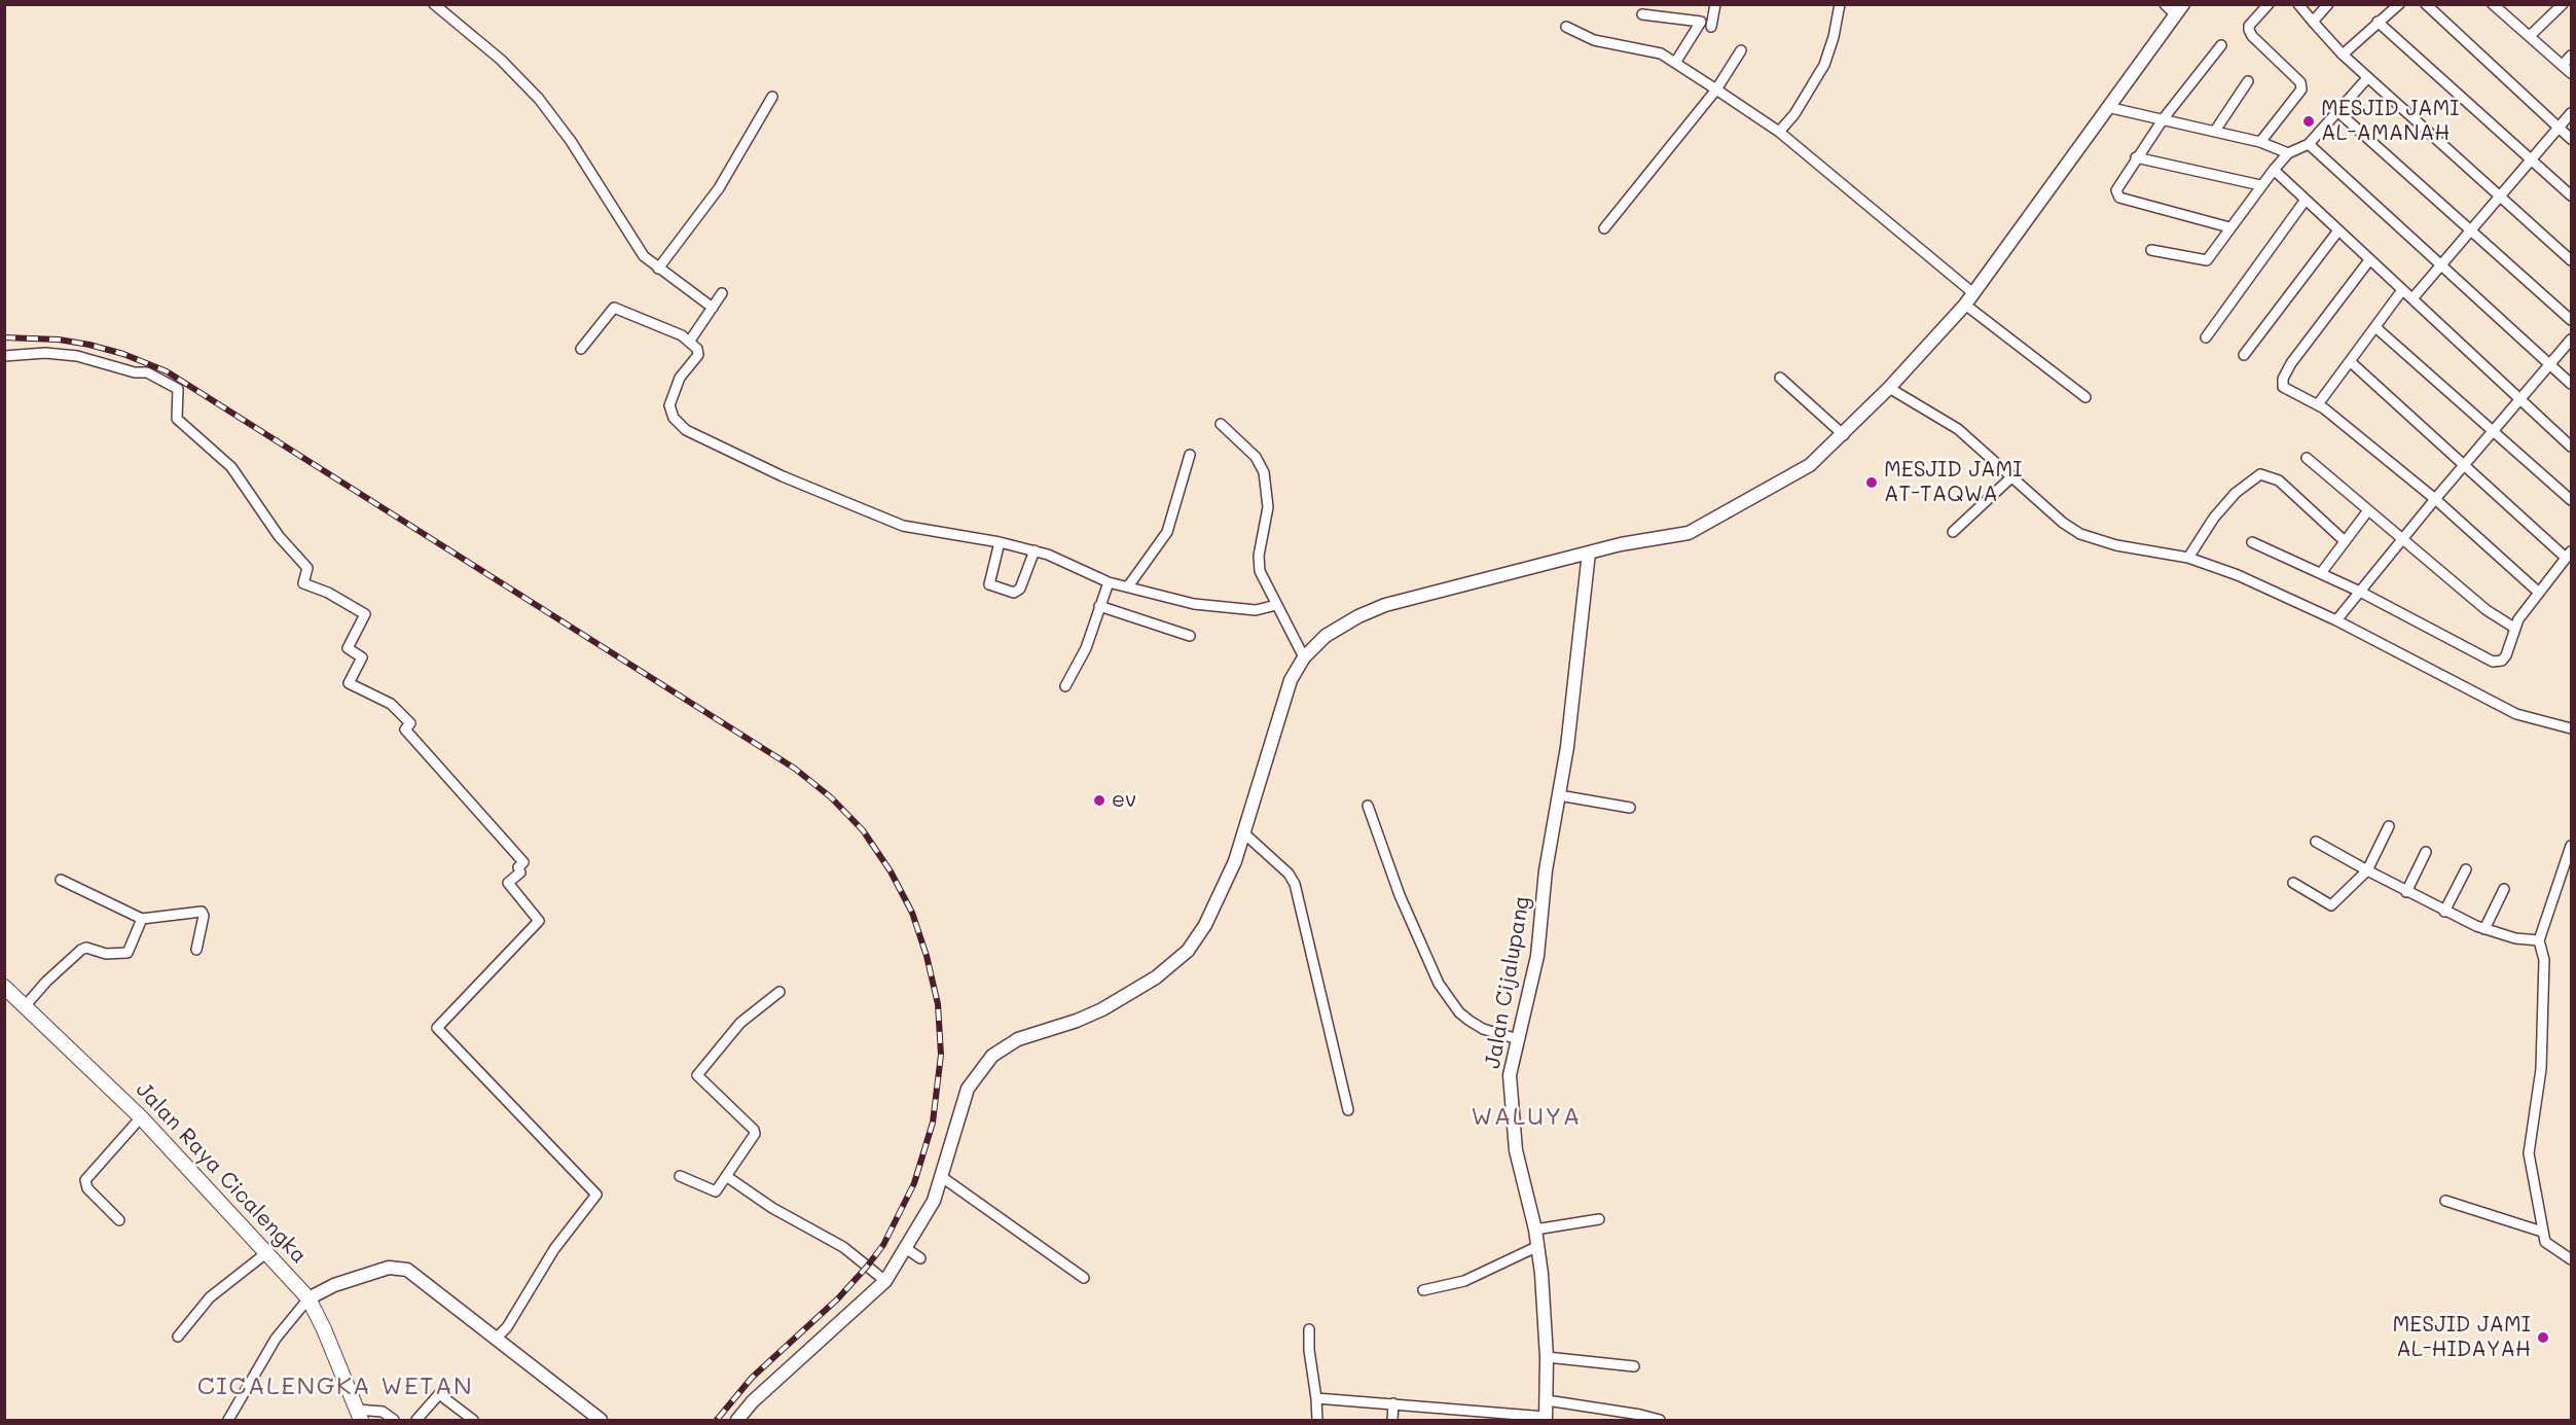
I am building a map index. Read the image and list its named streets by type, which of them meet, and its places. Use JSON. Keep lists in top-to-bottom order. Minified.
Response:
{"streets":{"main road":["Jalan Raya Cicalengka"],"street":["Jalan Cijalupang"]},"districts":["WALUYA","CICALENGKA WETAN"],"places":["MESJID JAMI AL-AMANAH","MESJID JAMI AT-TAQWA","ev","MESJID JAMI AL-HIDAYAH"]}
